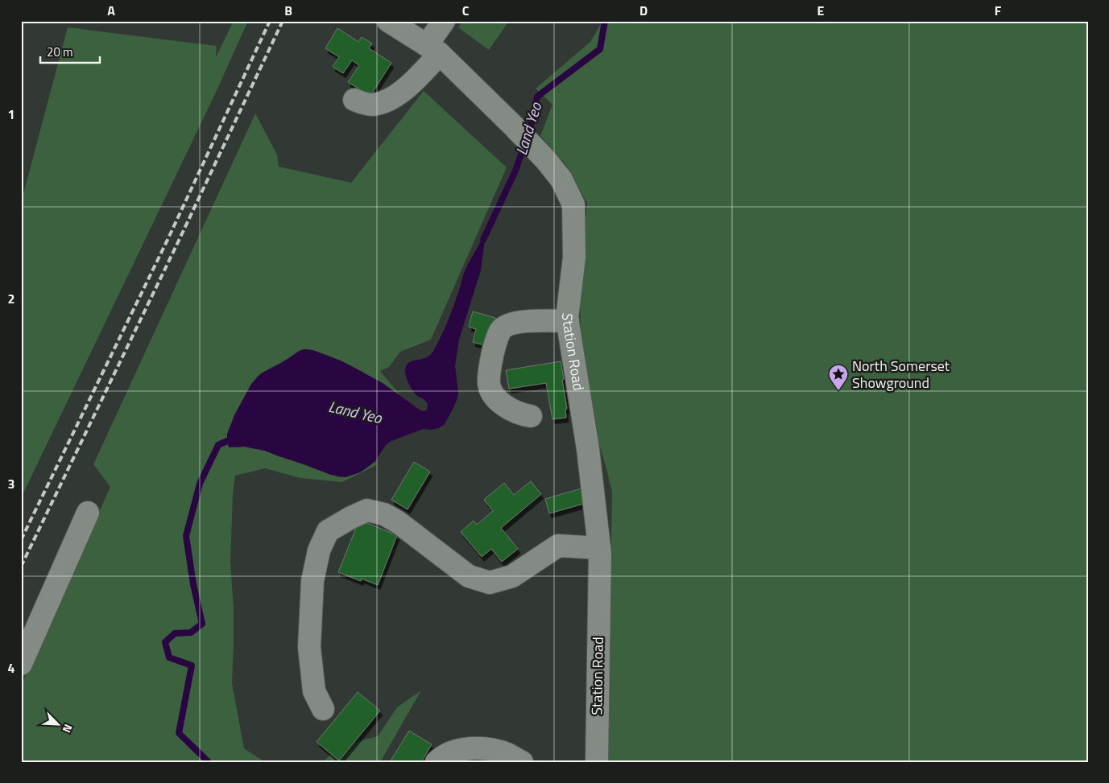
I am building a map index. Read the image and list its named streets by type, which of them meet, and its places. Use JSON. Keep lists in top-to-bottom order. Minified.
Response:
{"streets":{"street":["Station Road"]},"water":["Land Yeo"],"places":{"place":["North Somerset Showground"]},"scale_bar":"20 m","north":"bottom right","grid":{"columns":["A","B","C","D","E","F"],"rows":["1","2","3","4"]}}
